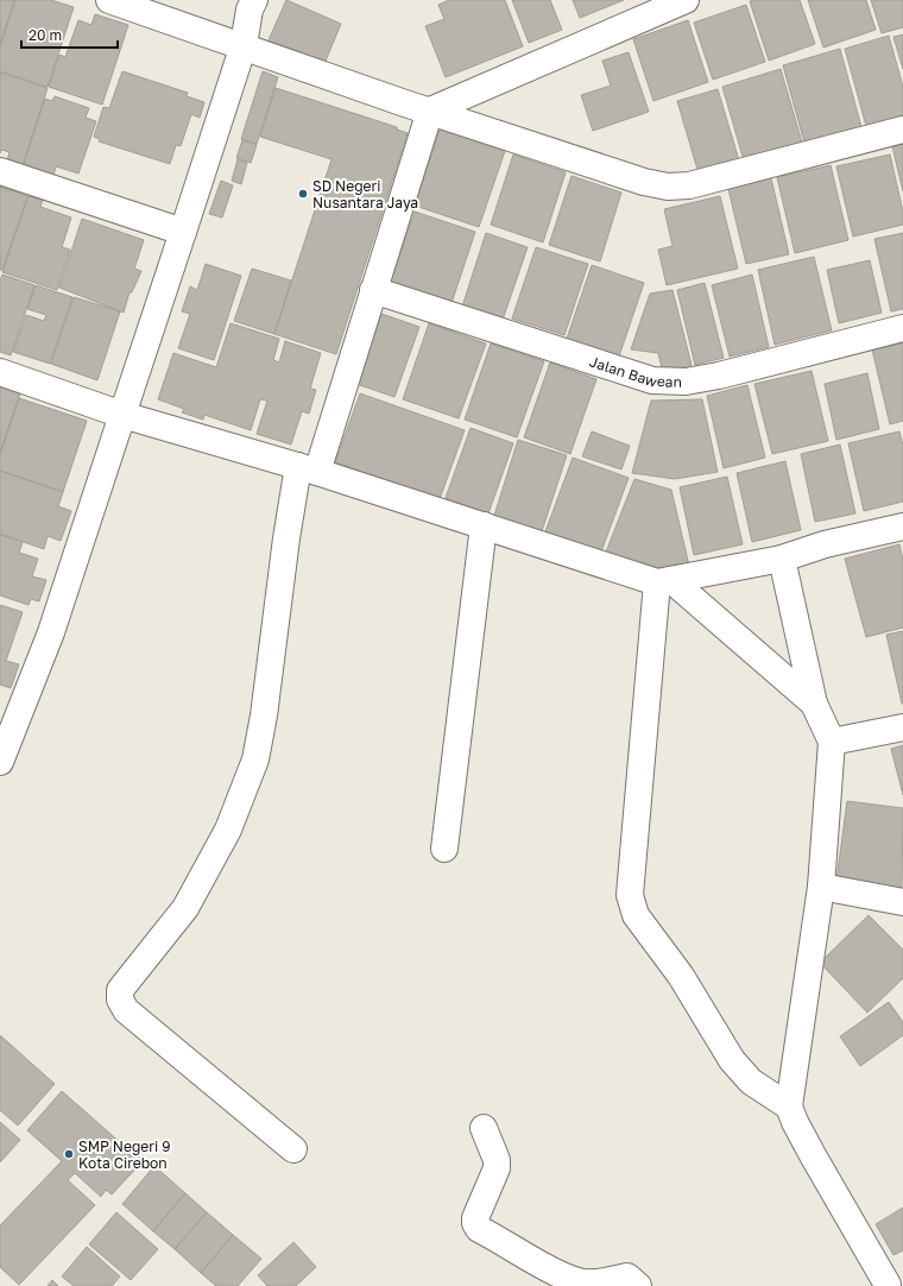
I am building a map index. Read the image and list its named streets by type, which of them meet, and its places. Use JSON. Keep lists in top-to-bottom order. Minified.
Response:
{"streets":{"street":["Jalan Bawean"]},"places":["SD Negeri Nusantara Jaya","SMP Negeri 9 Kota Cirebon"],"scale_bar":"20 m"}
